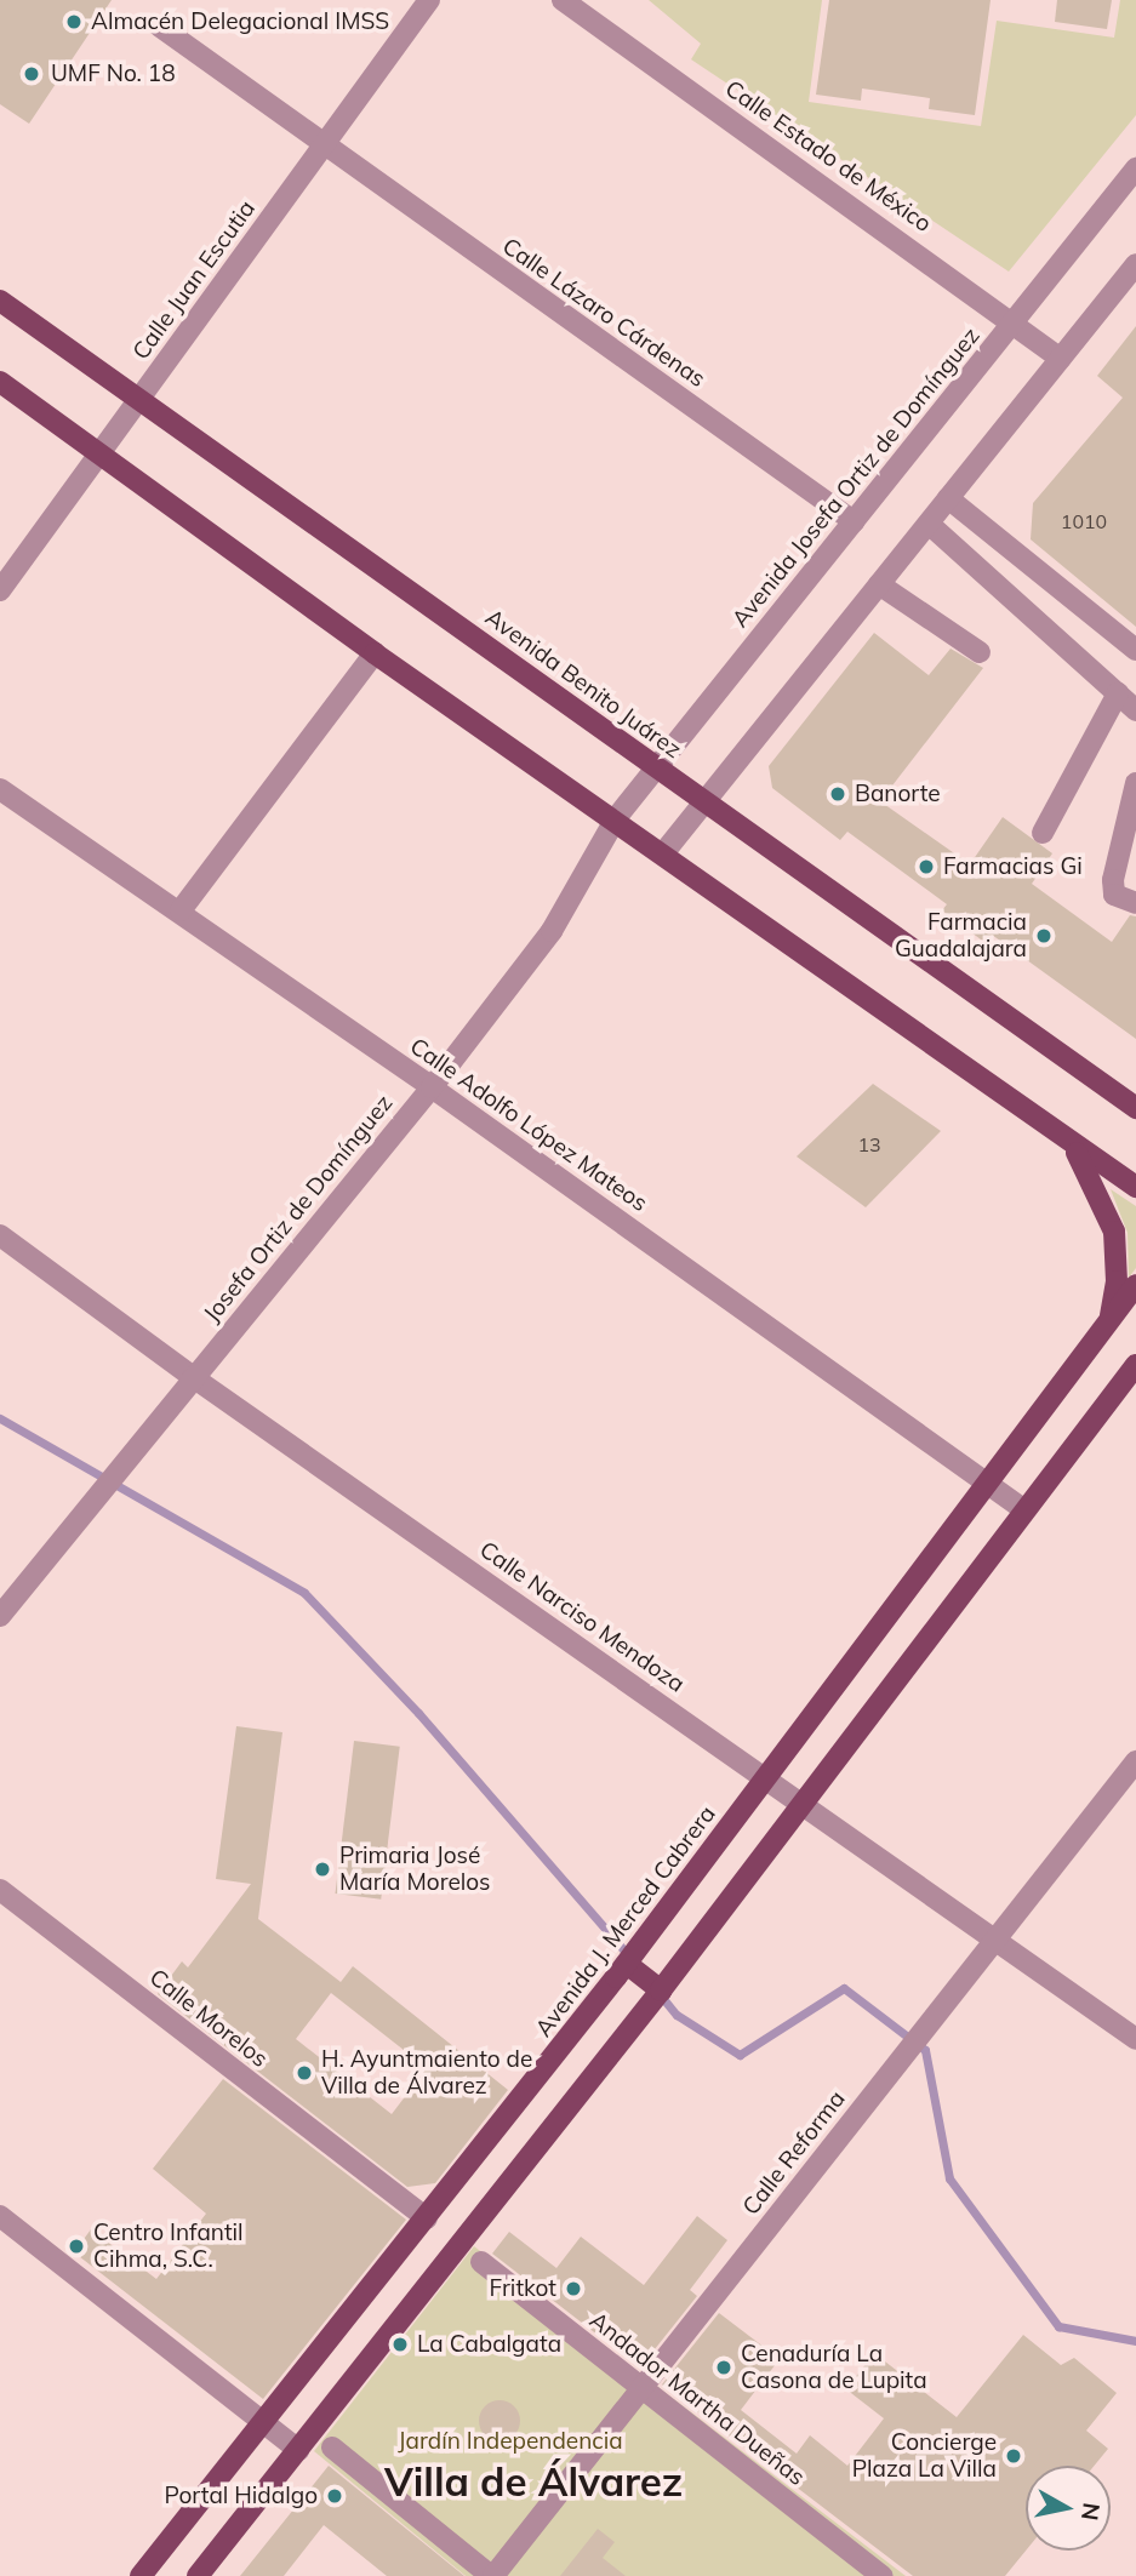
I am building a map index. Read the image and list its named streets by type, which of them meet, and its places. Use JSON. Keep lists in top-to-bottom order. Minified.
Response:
{"streets":{"main road":["Avenida Benito Juárez","Avenida J. Merced Cabrera"],"street":["Calle Estado de México","Calle Juan Escutia","Calle Lázaro Cárdenas","Avenida Josefa Ortiz de Domínguez","Calle Adolfo López Mateos","Josefa Ortiz de Domínguez","Calle Narciso Mendoza","Calle Morelos","Calle Reforma","Andador Martha Dueñas"]},"crossings":[["Calle Estado de México","Avenida Josefa Ortiz de Domínguez"],["Calle Juan Escutia","Calle Lázaro Cárdenas"],["Calle Juan Escutia","Avenida Benito Juárez"],["Calle Lázaro Cárdenas","Avenida Josefa Ortiz de Domínguez"],["Avenida Josefa Ortiz de Domínguez","Avenida Benito Juárez"],["Avenida Josefa Ortiz de Domínguez","Josefa Ortiz de Domínguez"],["Calle Adolfo López Mateos","Josefa Ortiz de Domínguez"],["Calle Adolfo López Mateos","Avenida J. Merced Cabrera"],["Josefa Ortiz de Domínguez","Calle Narciso Mendoza"],["Calle Narciso Mendoza","Avenida J. Merced Cabrera"],["Calle Narciso Mendoza","Calle Reforma"],["Avenida J. Merced Cabrera","Calle Morelos"],["Calle Reforma","Andador Martha Dueñas"]],"districts":["Villa de Álvarez"],"parks":["Jardín Independencia"],"places":["Almacén Delegacional IMSS","UMF No. 18","Banorte","Farmacias Gi","Farmacia Guadalajara","Primaria José María Morelos","H. Ayuntmaiento de Villa de Álvarez","Centro Infantil Cihma, S.C.","Fritkot","La Cabalgata","Cenaduría La Casona de Lupita","Concierge Plaza La Villa","Portal Hidalgo"],"house_numbers":["1010","13"],"north":"right"}
